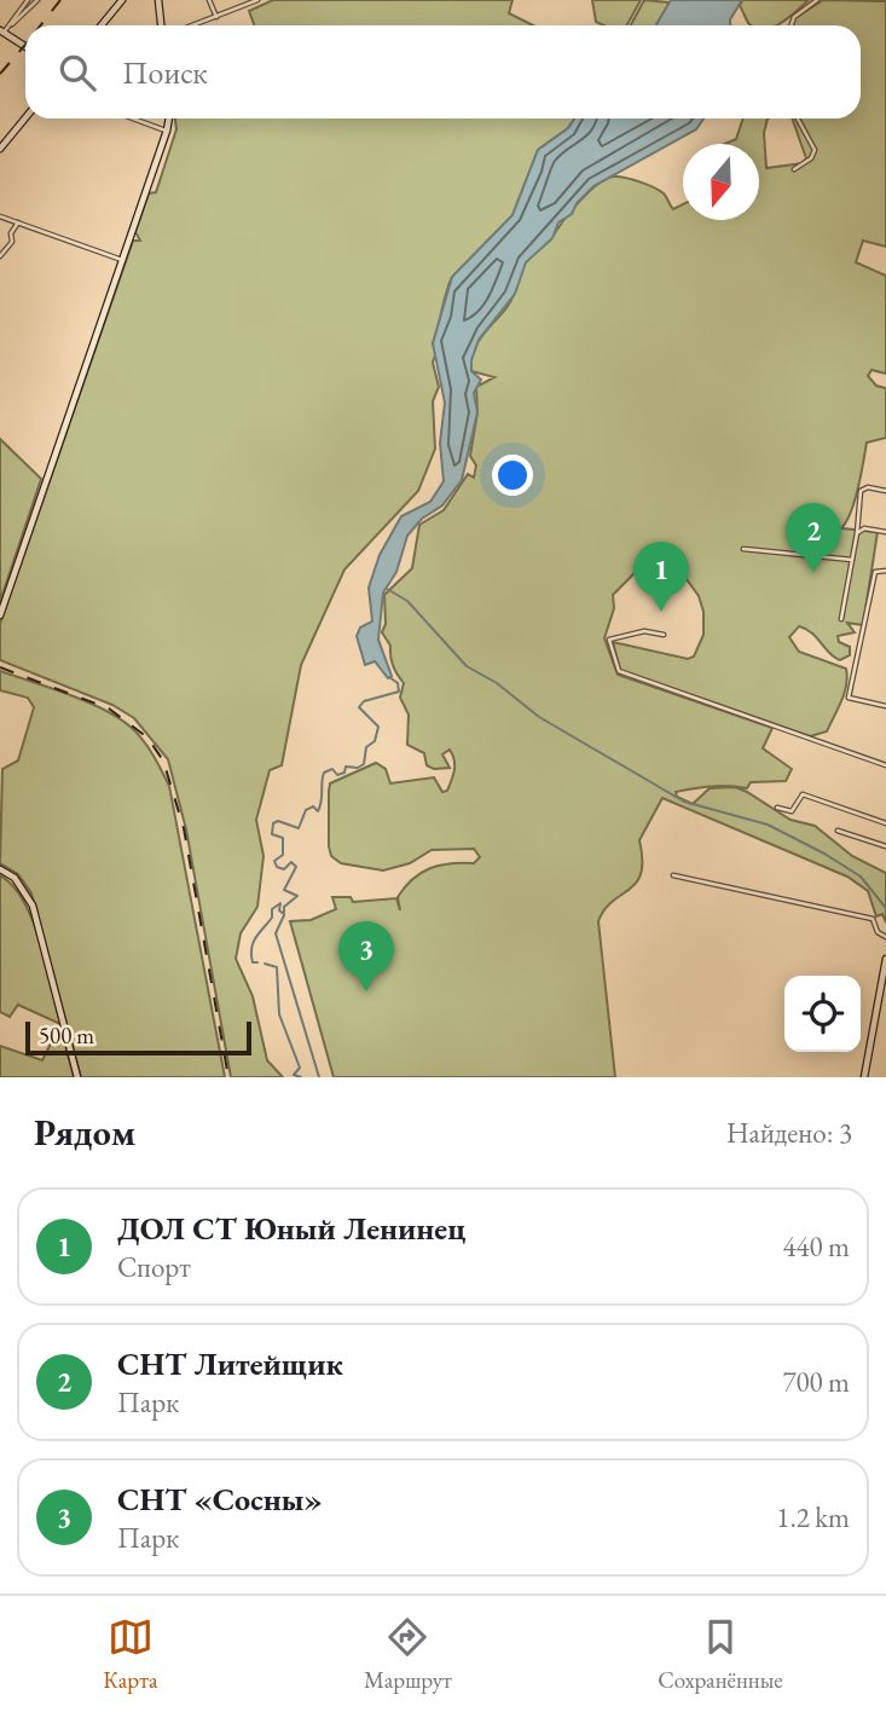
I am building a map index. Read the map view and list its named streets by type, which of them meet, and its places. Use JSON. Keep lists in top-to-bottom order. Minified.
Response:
{"scale_bar":"500 m","north":"bottom","page":{"search":"Поиск","pins":["2","1","3"],"scale":"500 m","heading":["Рядом","Найдено: 3"],"list":[{"mark":"1","name":"ДОЛ СТ Юный Ленинец","note":"Спорт","value":"440 m"},{"mark":"2","name":"СНТ Литейщик","note":"Парк","value":"700 m"},{"mark":"3","name":"СНТ «Сосны»","note":"Парк","value":"1.2 km"}],"nav":["Карта","Маршрут","Сохранённые"]}}
